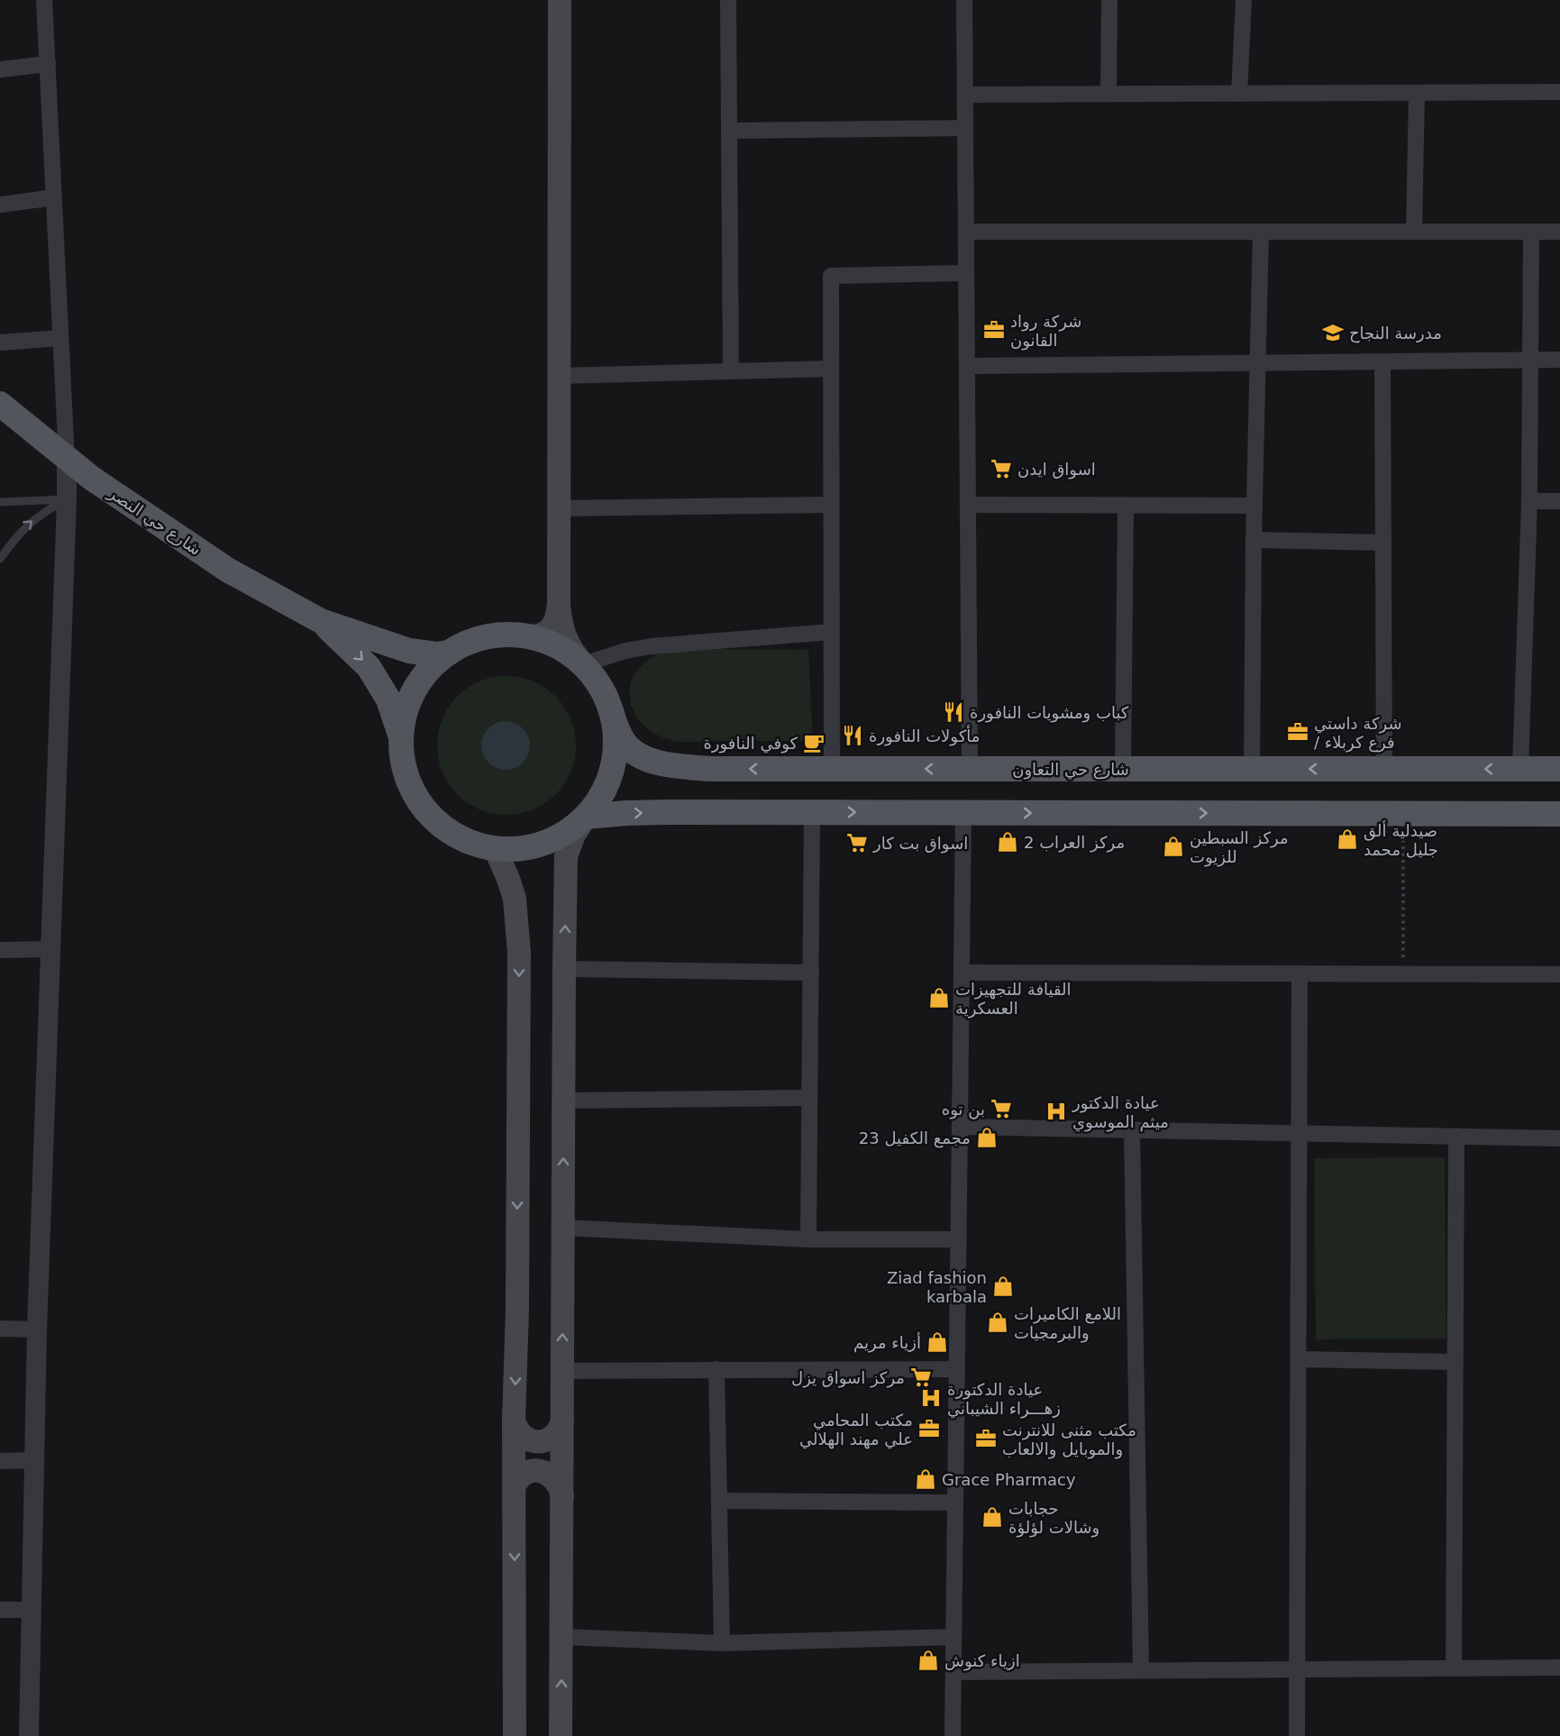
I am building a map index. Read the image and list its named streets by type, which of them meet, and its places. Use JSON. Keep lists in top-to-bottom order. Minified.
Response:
{"streets":{"main road":["شارع حي النصر","شارع حي التعاون"]},"places":{"office":["شركة رواد القانون","شركة داستي / فرع كربلاء","مكتب المحامي علي مهند الهلالي","مكتب مثنى للانترنت والموبايل والالعاب"],"school or university":["مدرسة النجاح"],"supermarket":["اسواق ايدن","اسواق بت كار","بن توه","مركز اسواق يزل"],"restaurant":["كباب ومشويات النافورة","مأكولات النافورة"],"cafe":["كوفي النافورة"],"shop":["صيدلية ألق جليل محمد","مركز العراب 2","مركز السبطين للزيوت","القيافة للتجهيزات العسكرية","مجمع الكفيل 23","Ziad fashion karbala","اللامع الكاميرات والبرمجيات","أزياء مريم","Grace Pharmacy","حجابات وشالات لؤلؤة","ازياء كنوش"],"hospital":["عيادة الدكتور ميثم الموسوي","عيادة الدكتورة زهـــراء الشيباني"]}}
